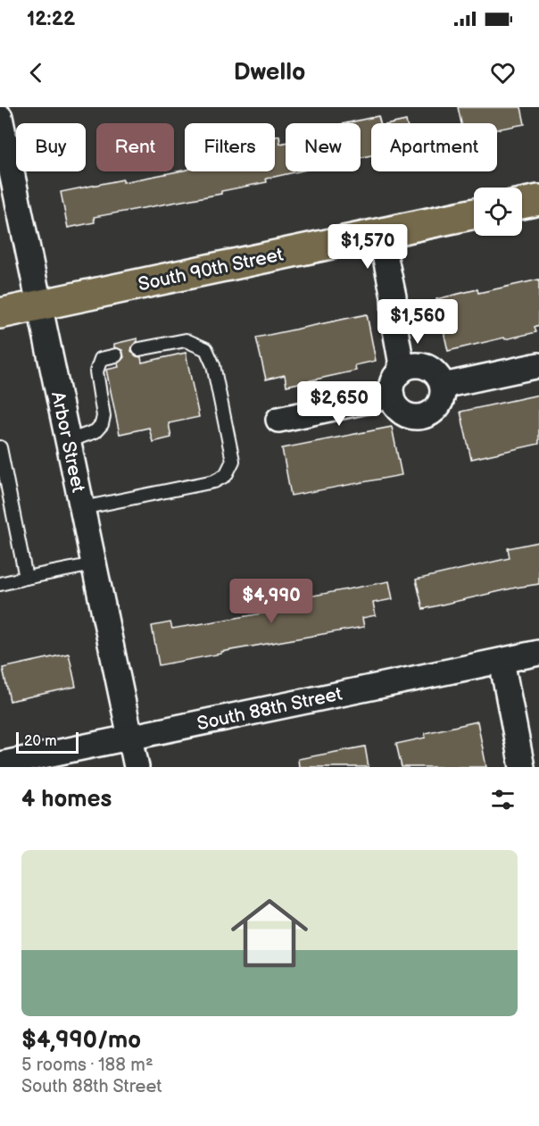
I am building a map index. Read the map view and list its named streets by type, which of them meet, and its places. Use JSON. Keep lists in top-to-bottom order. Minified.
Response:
{"streets":{"main road":["South 90th Street"],"street":["Arbor Street","South 88th Street"]},"crossings":[["South 90th Street","Arbor Street"],["Arbor Street","South 88th Street"]],"scale_bar":"20 m","page":{"status":"12:22","header":"Dwello","chip":["Buy","Rent","Filters","New","Apartment"],"price":["$1,570","$1,560","$2,650","$4,990"],"scale":"20 m","heading":"4 homes","list":[{"name":"$4,990/mo","note":"5 rooms · 188 m² · South 88th Street"}]}}
